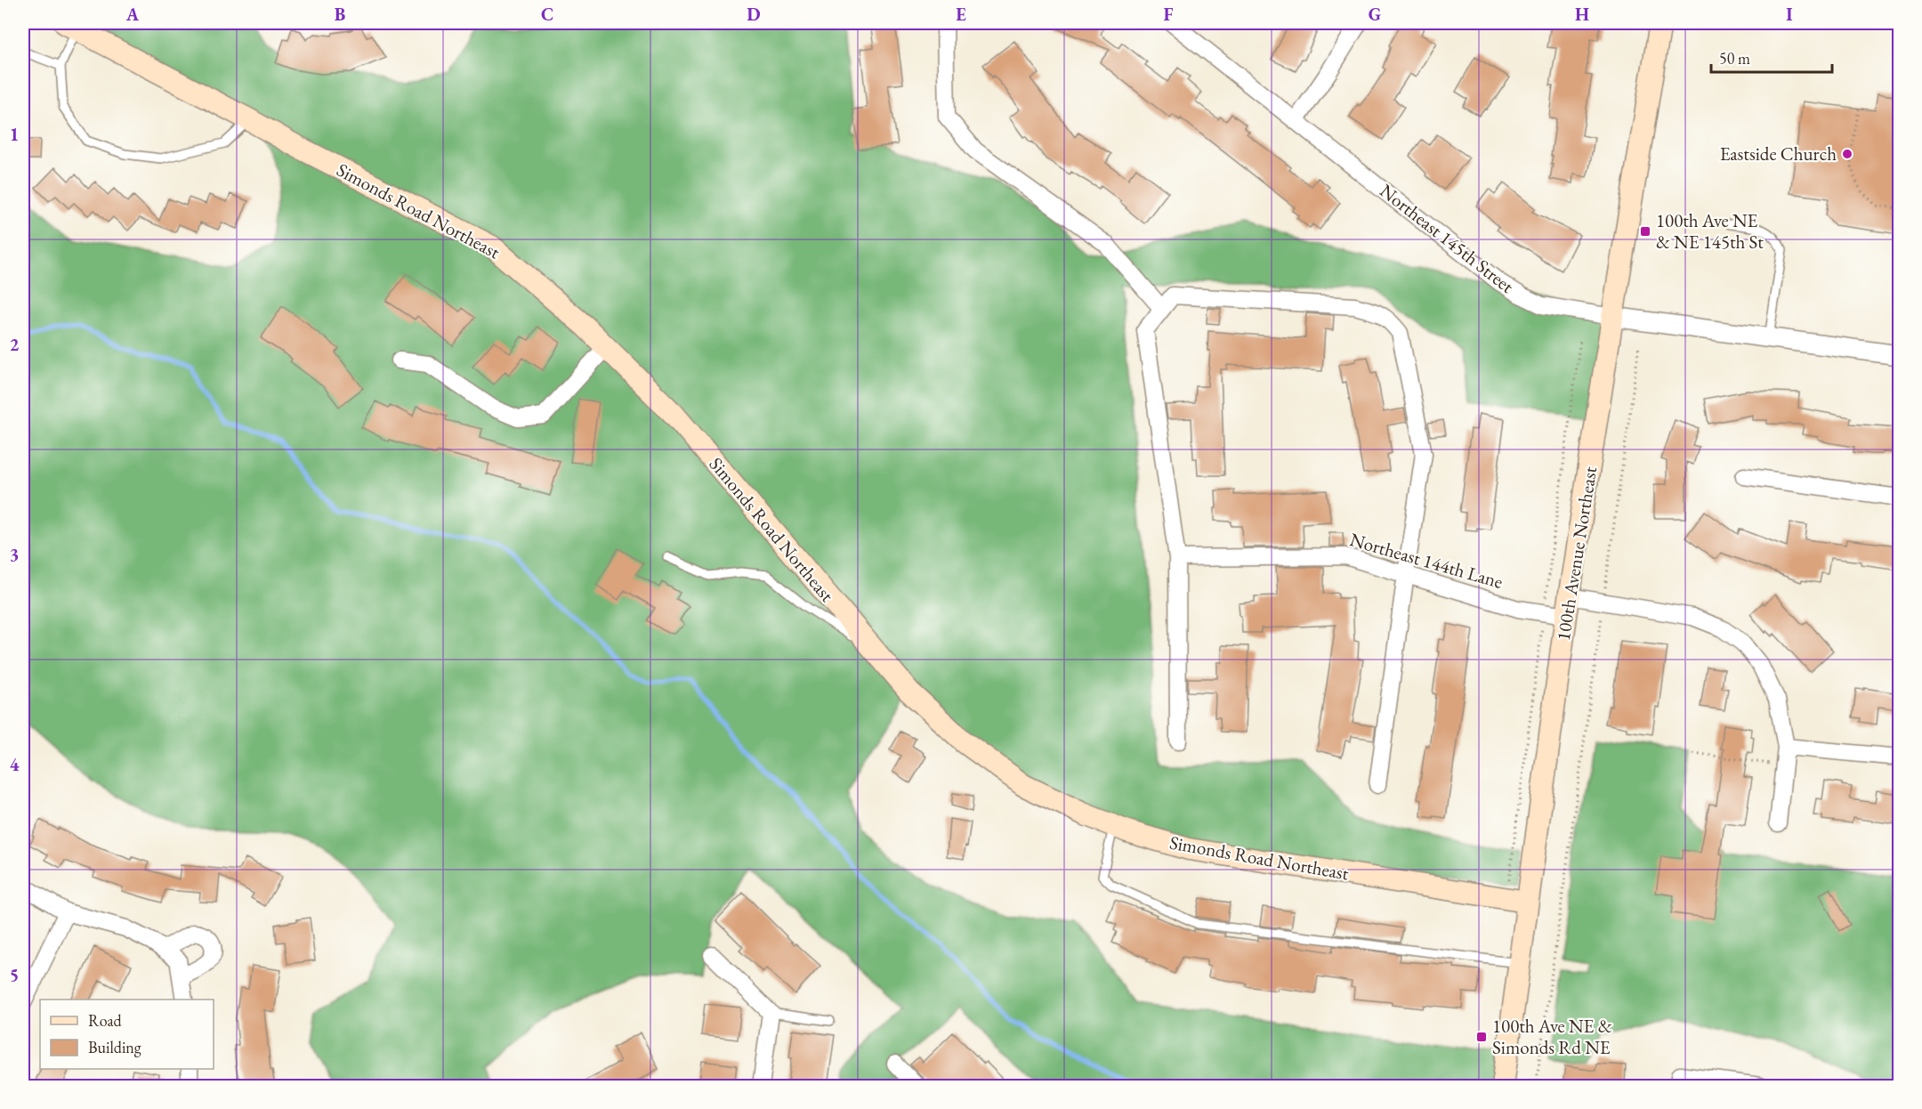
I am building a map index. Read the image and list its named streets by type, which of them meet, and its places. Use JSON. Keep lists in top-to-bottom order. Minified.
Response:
{"streets":{"main road":["Simonds Road Northeast","100th Avenue Northeast"],"street":["Northeast 145th Street","Northeast 144th Lane"]},"crossings":[["Simonds Road Northeast","100th Avenue Northeast"],["Northeast 145th Street","100th Avenue Northeast"],["100th Avenue Northeast","Northeast 144th Lane"]],"places":{"other":["Eastside Church"],"transit":["100th Ave NE & NE 145th St","100th Ave NE & Simonds Rd NE"]},"legend":["Road","Building"],"scale_bar":"50 m","grid":{"columns":["A","B","C","D","E","F","G","H","I"],"rows":["1","2","3","4","5"]}}
